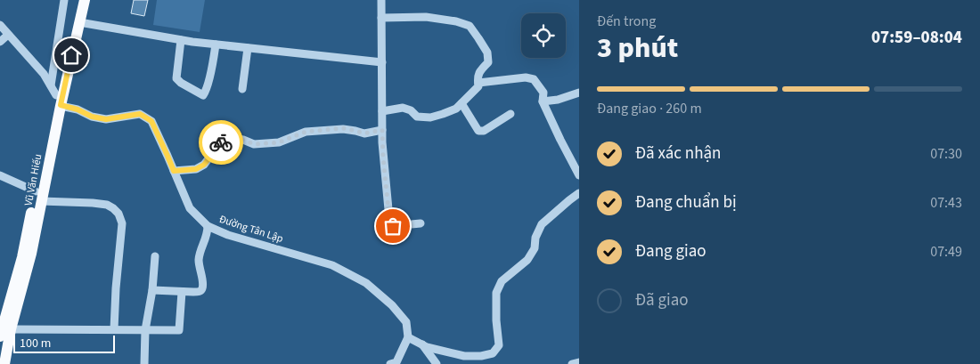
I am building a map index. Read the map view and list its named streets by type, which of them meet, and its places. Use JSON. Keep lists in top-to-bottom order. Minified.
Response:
{"streets":{"main road":["Vũ Văn Hiếu"],"street":["Đường Tân Lập"]},"crossings":[["Vũ Văn Hiếu","Đường Tân Lập"]],"scale_bar":"100 m","page":{"heading":["3 phút","Đến trong","07:59–08:04"],"bar":"Đang giao · 260 m","list":[["Đã xác nhận","07:30"],["Đang chuẩn bị","07:43"],["Đang giao","07:49"],"Đã giao"],"scale":"100 m"}}
